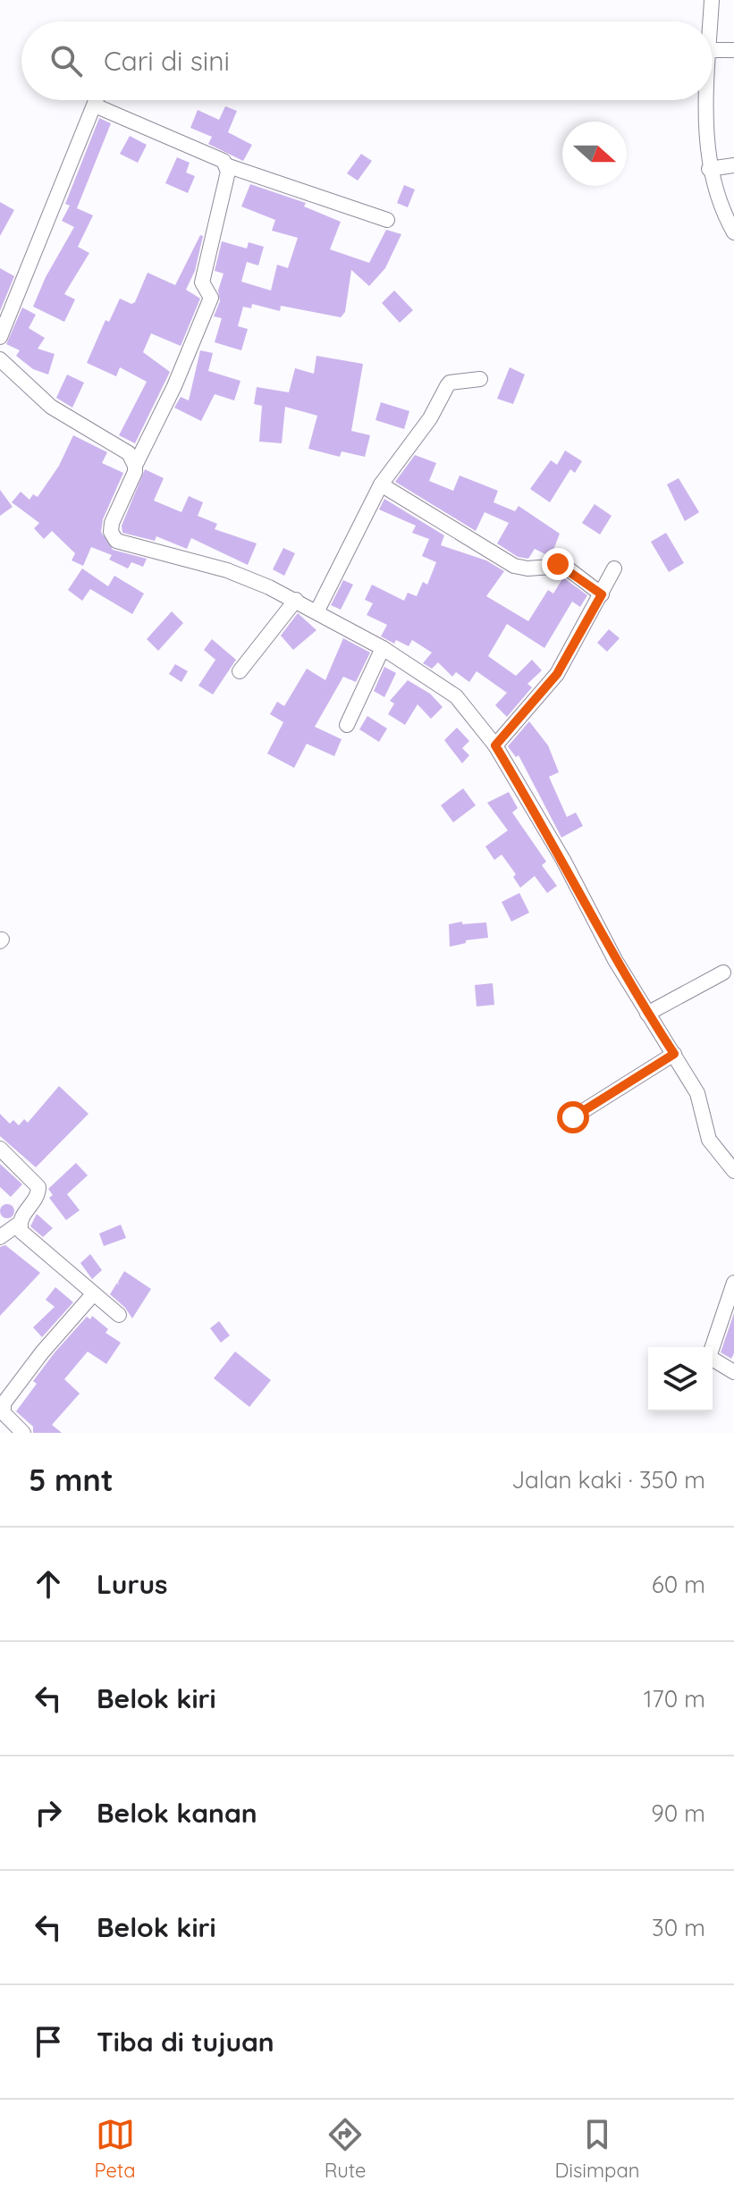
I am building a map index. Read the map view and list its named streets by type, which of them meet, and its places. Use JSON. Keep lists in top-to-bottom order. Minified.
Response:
{"north":"right","page":{"search":"Cari di sini","heading":["5 mnt","Jalan kaki · 350 m"],"list":[["Lurus","60 m"],["Belok kiri","170 m"],["Belok kanan","90 m"],["Belok kiri","30 m"],"Tiba di tujuan"],"nav":["Peta","Rute","Disimpan"]}}
